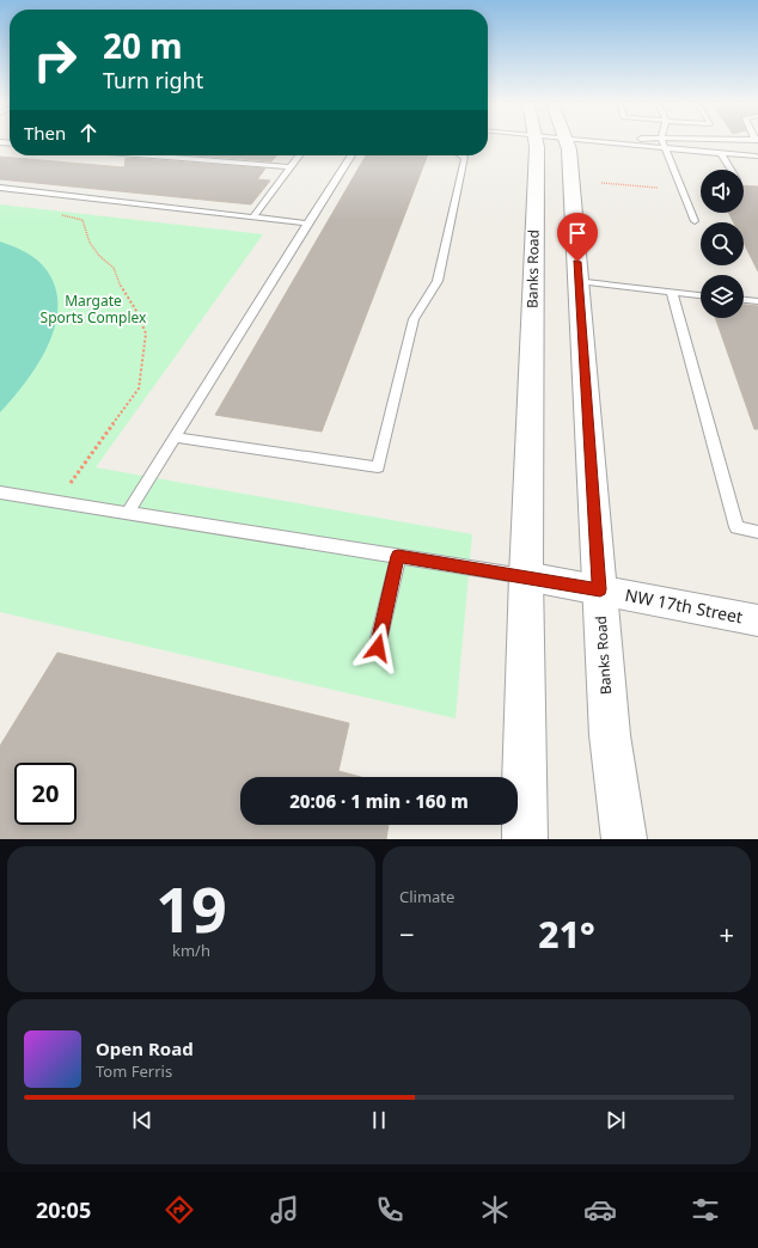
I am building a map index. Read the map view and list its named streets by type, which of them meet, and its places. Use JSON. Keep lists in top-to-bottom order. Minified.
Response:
{"streets":{"street":["Banks Road","NW 17th Street"]},"crossings":[["Banks Road","NW 17th Street"]],"parks":["Margate Sports Complex"],"page":{"turn":["20 m","Turn right"],"then":"Then","limit":"20","trip":"20:06 · 1 min · 160 m","tile":[["19","km/h"],"Climate"],"heat":["−","21°","+"],"song":["Open Road","Tom Ferris"],"tabs":"20:05"}}
